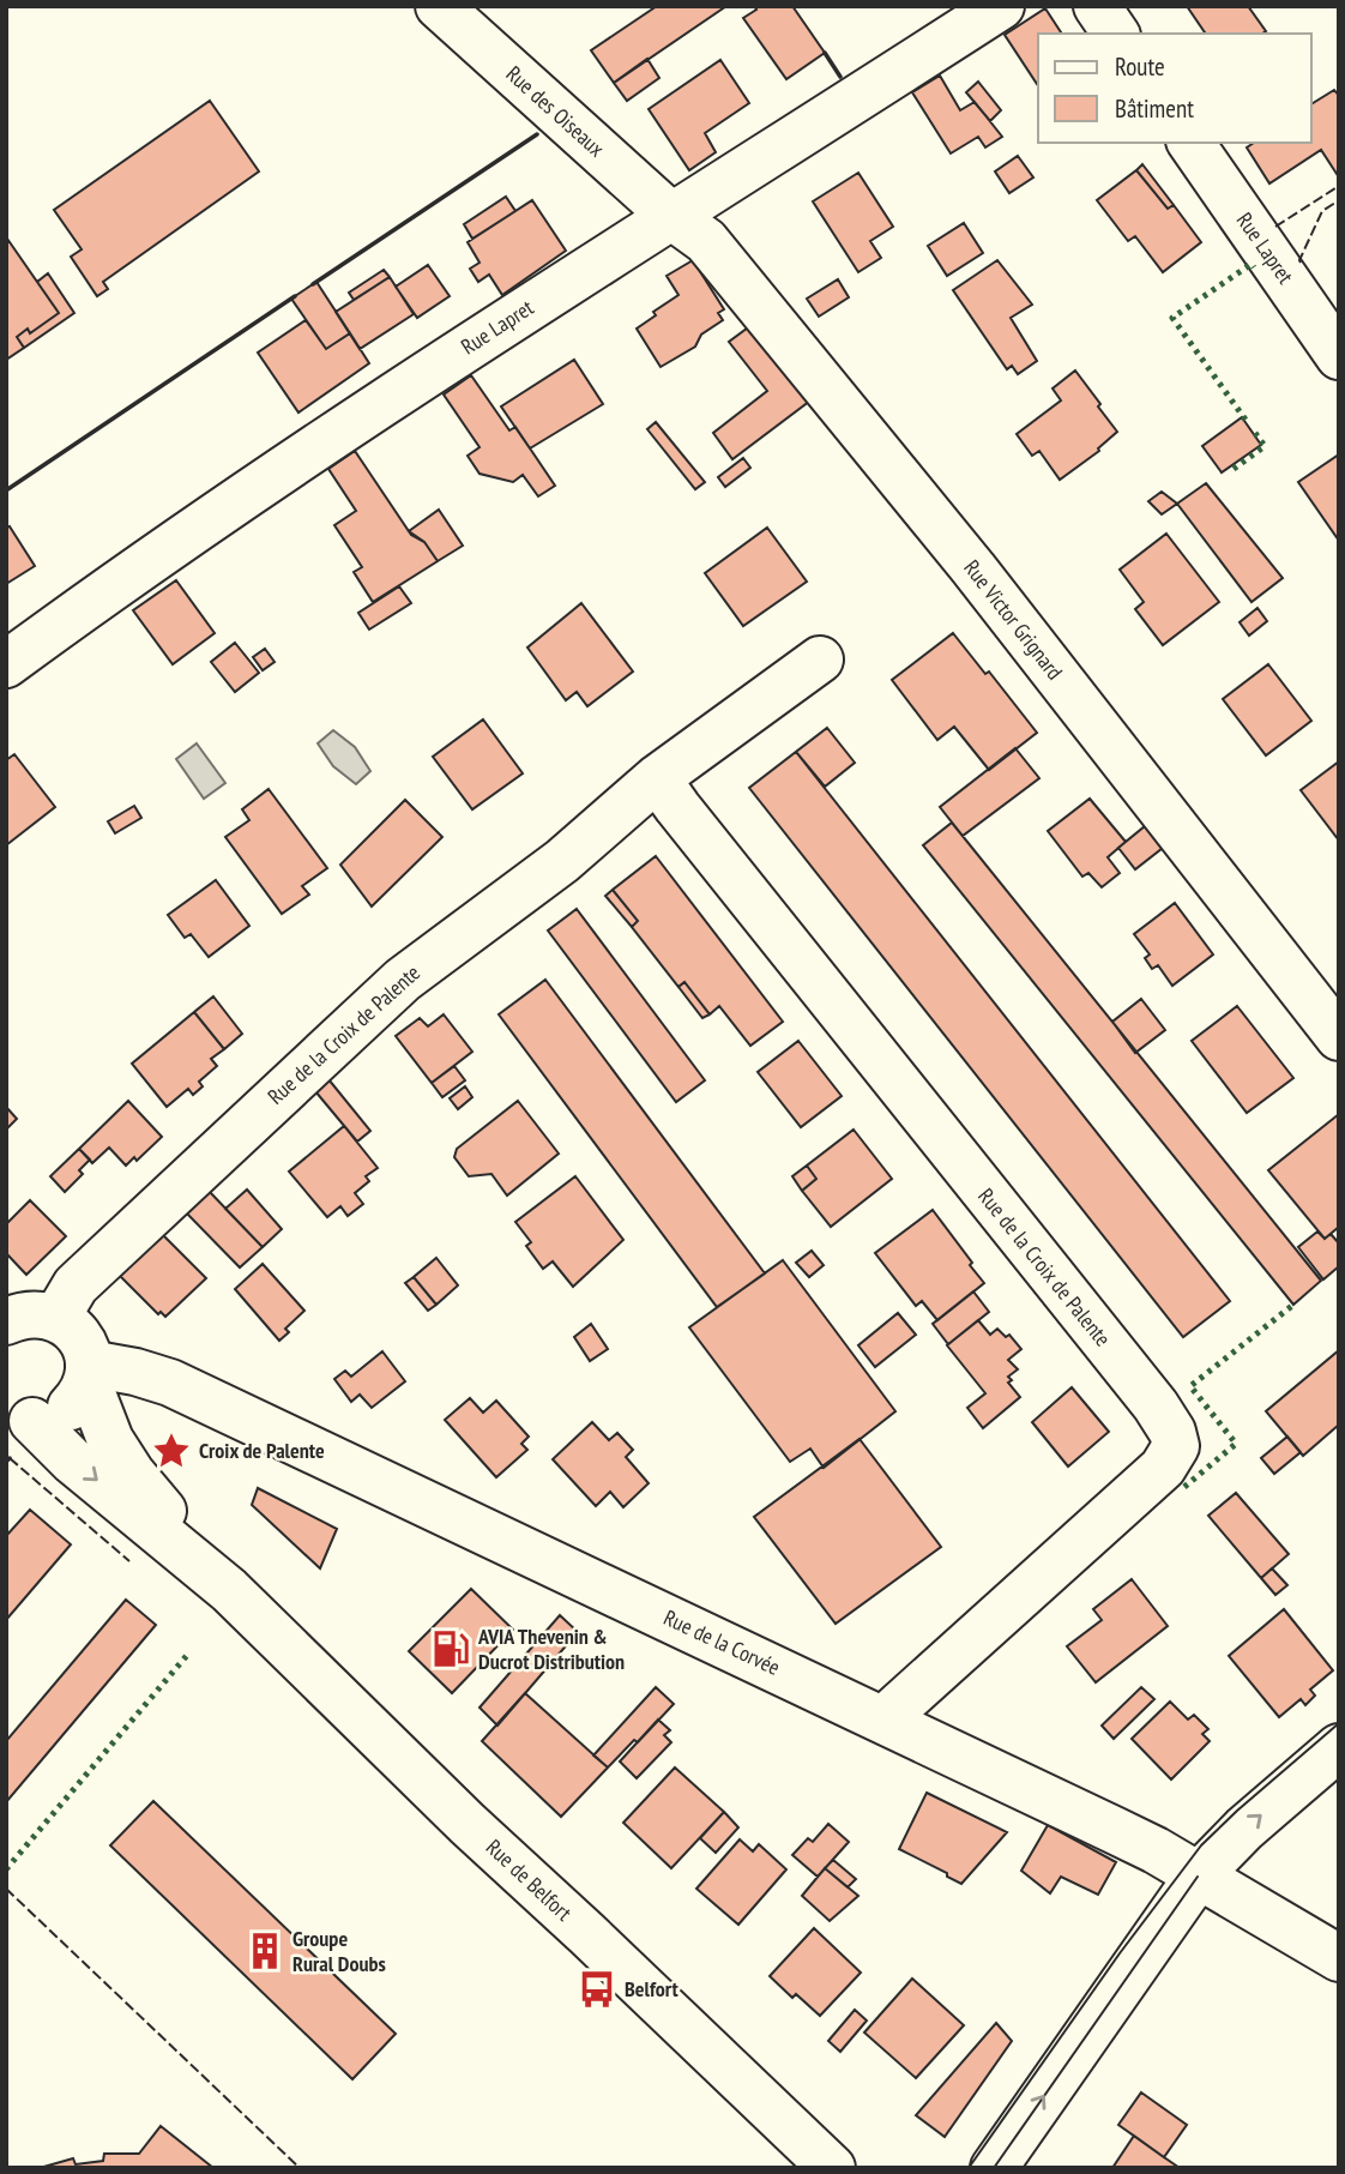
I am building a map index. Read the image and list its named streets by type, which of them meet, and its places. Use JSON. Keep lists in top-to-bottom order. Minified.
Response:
{"streets":{"street":["Rue des Oiseaux","Rue Lapret","Rue Victor Grignard","Rue de la Croix de Palente","Rue de la Corvée","Rue de Belfort"]},"crossings":[["Rue des Oiseaux","Rue Lapret"],["Rue des Oiseaux","Rue Victor Grignard"],["Rue Lapret","Rue Victor Grignard"],["Rue de la Croix de Palente","Rue de la Corvée"],["Rue de la Croix de Palente","Rue de Belfort"],["Rue de la Corvée","Rue de Belfort"]],"places":{"place":["Croix de Palente"],"fuel station":["AVIA Thevenin & Ducrot Distribution"],"building":["Groupe Rural Doubs"],"bus stop":["Belfort"]},"legend":["Route","Bâtiment"]}
